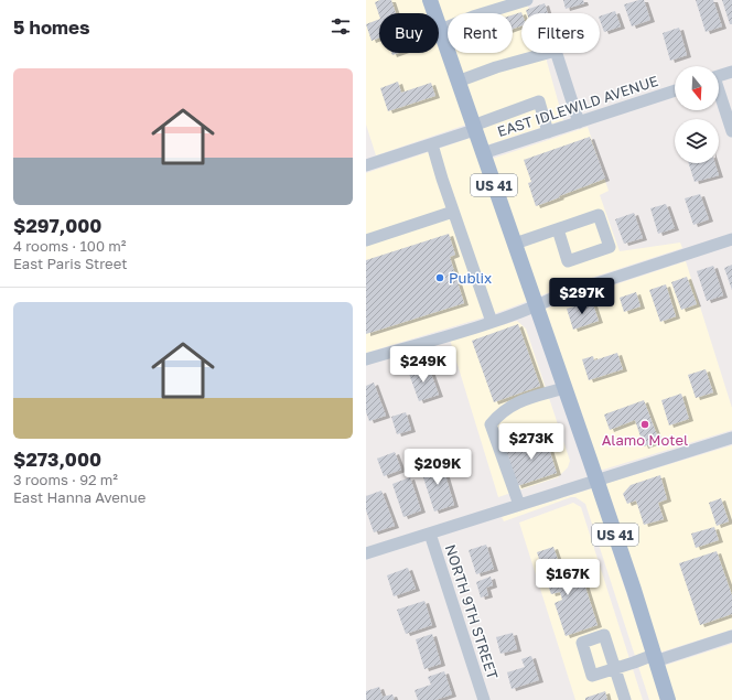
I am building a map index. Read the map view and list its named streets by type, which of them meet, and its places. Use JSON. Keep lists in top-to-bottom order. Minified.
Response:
{"streets":{"main road":["US 41"],"street":["EAST IDLEWILD AVENUE","NORTH 9TH STREET"]},"crossings":[["EAST IDLEWILD AVENUE","US 41"]],"places":["Publix","Alamo Motel"],"north":"bottom","page":{"heading":"5 homes","chip":["Buy","Rent","Filters"],"list":[{"name":"$297,000","note":"4 rooms · 100 m² · East Paris Street"},{"name":"$273,000","note":"3 rooms · 92 m² · East Hanna Avenue"}],"price":["$297K","$249K","$273K","$209K","$167K"]}}
